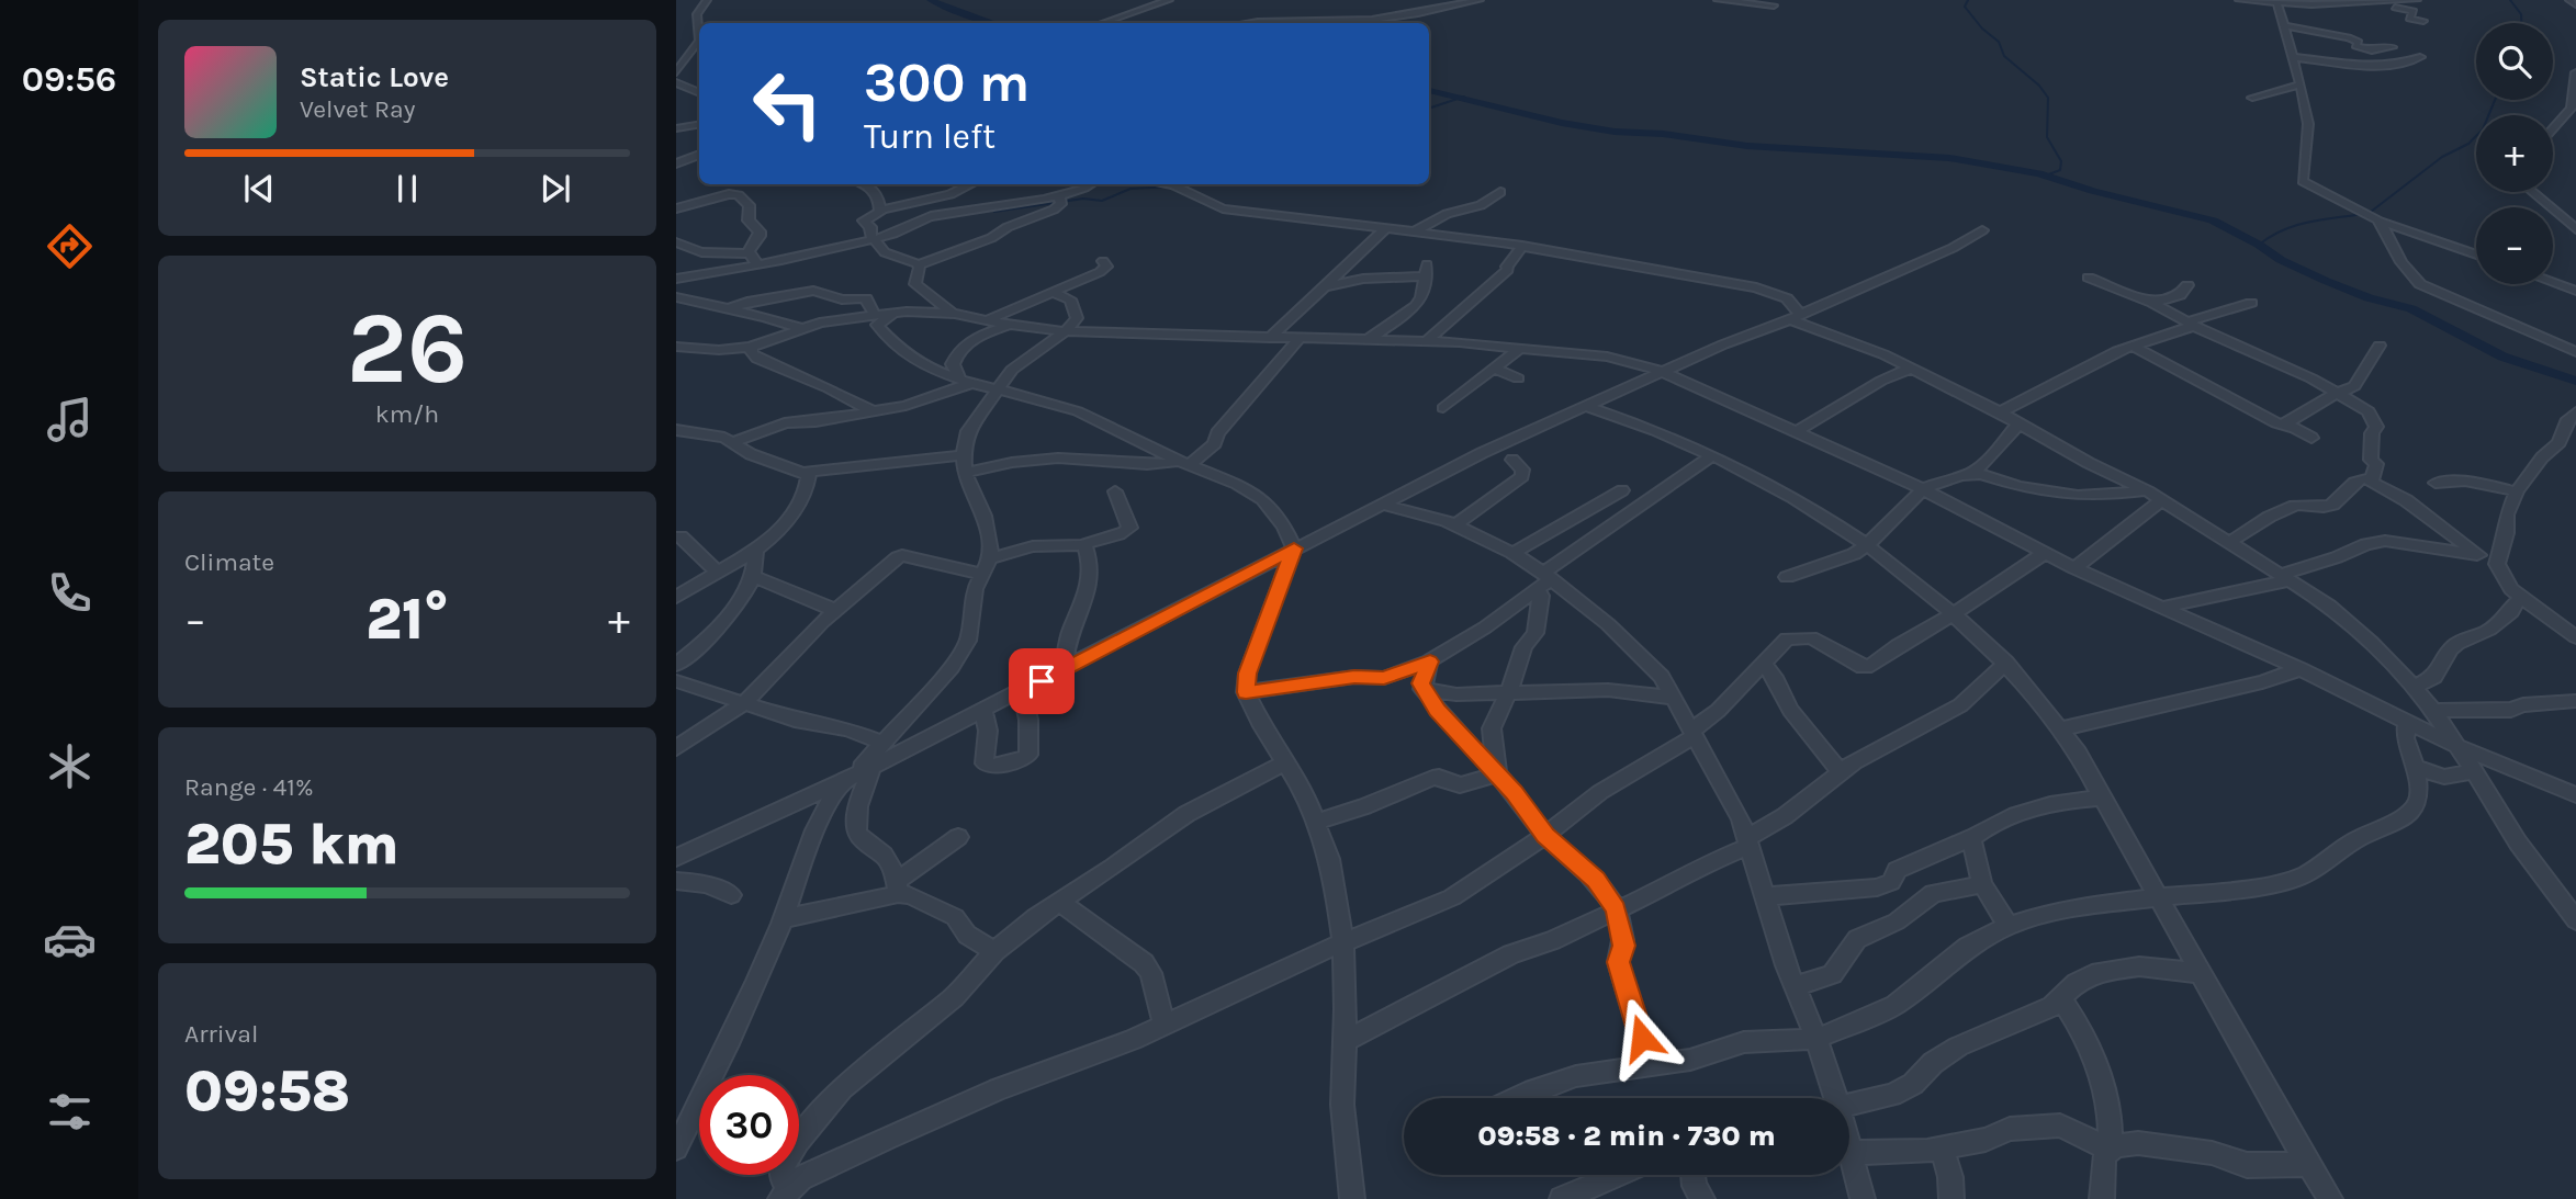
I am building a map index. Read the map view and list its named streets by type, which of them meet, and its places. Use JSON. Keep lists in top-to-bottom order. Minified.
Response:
{"page":{"tabs":"09:56","map_buttons":["+","−"],"turn":["300 m","Turn left"],"song":["Static Love","Velvet Ray"],"tile":[["26","km/h"],"Climate",["Range · 41%","205 km"],["Arrival","09:58"]],"heat":["−","21°","+"],"limit":"30","trip":"09:58 · 2 min · 730 m"}}
